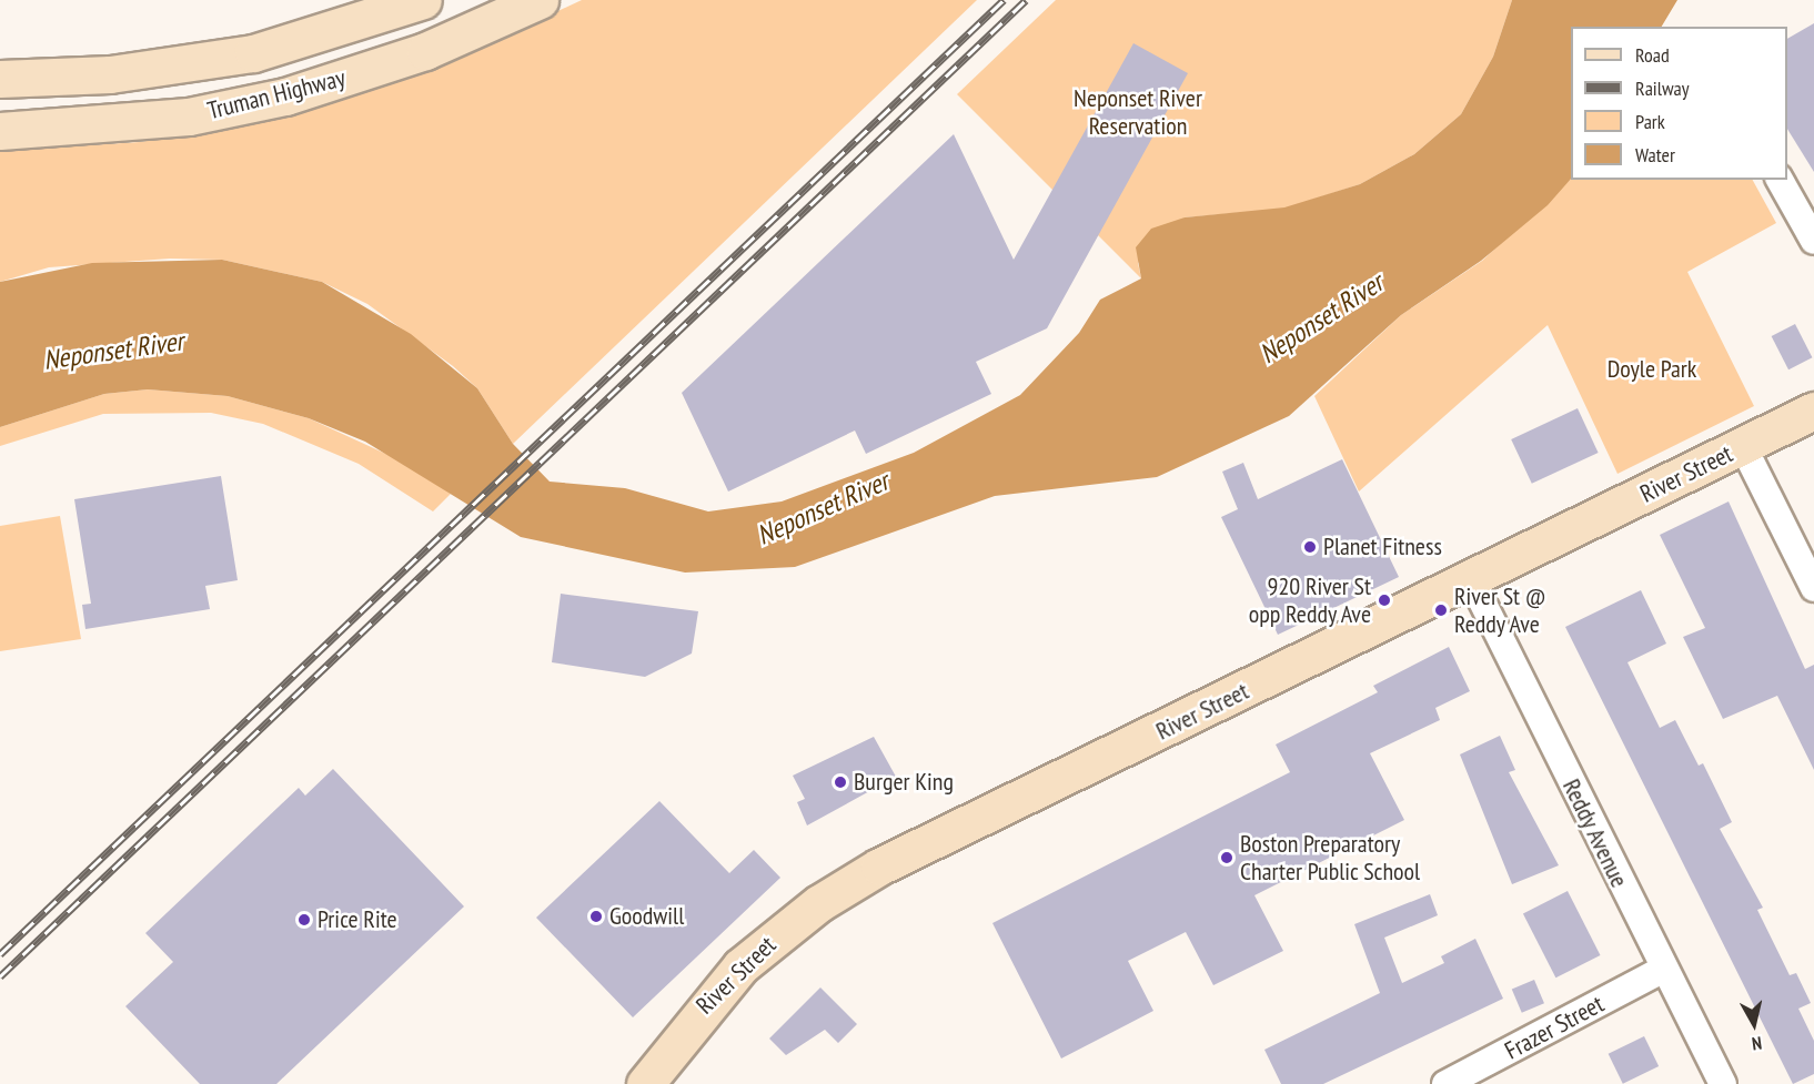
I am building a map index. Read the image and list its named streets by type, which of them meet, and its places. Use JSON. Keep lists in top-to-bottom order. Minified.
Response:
{"streets":{"main road":["Truman Highway","River Street"],"street":["Reddy Avenue","Frazer Street"]},"crossings":[["River Street","Reddy Avenue"],["Reddy Avenue","Frazer Street"]],"water":["Neponset River"],"parks":["Neponset River Reservation","Doyle Park"],"places":["Planet Fitness","920 River St opp Reddy Ave","River St @ Reddy Ave","Burger King","Boston Preparatory Charter Public School","Goodwill","Price Rite"],"legend":["Road","Railway","Park","Water"],"north":"bottom"}
